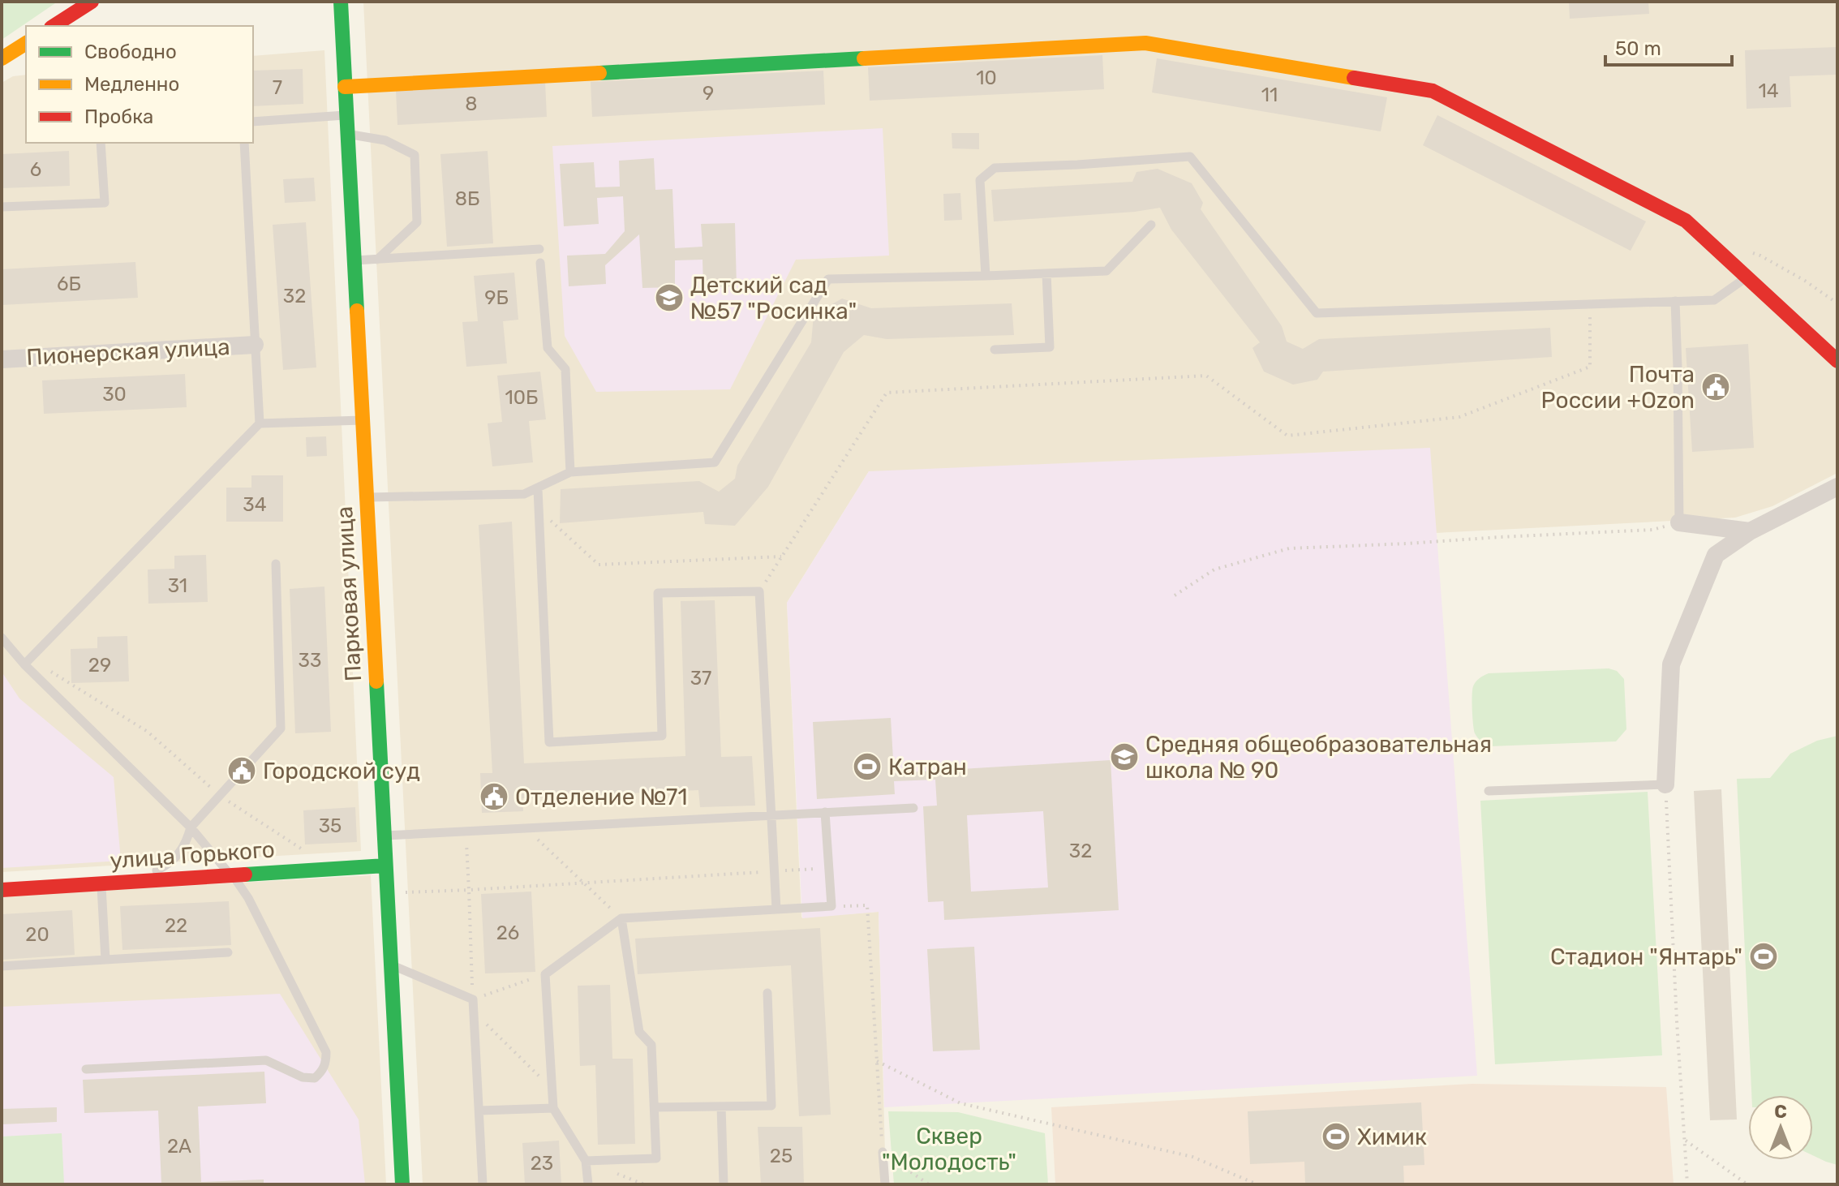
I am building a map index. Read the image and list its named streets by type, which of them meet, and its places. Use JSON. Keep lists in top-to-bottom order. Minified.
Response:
{"streets":{"street":["Пионерская улица","Парковая улица","улица Горького"]},"crossings":[["Парковая улица","улица Горького"]],"parks":["Сквер \"Молодость\""],"places":{"school or university":["Детский сад №57 \"Росинка\"","Средняя общеобразовательная школа № 90"],"public building":["Почта России +Ozon","Городской суд","Отделение №71"],"sports":["Катран","Стадион \"Янтарь\"","Химик"]},"house_numbers":["10","7","14","9","11","8","6","8Б","6Б","32","9Б","30","10Б","34","31","33","29","37","35","32","22","26","20","2А","25","23"],"legend":["Свободно","Медленно","Пробка"],"scale_bar":"50 m","north":"top"}
